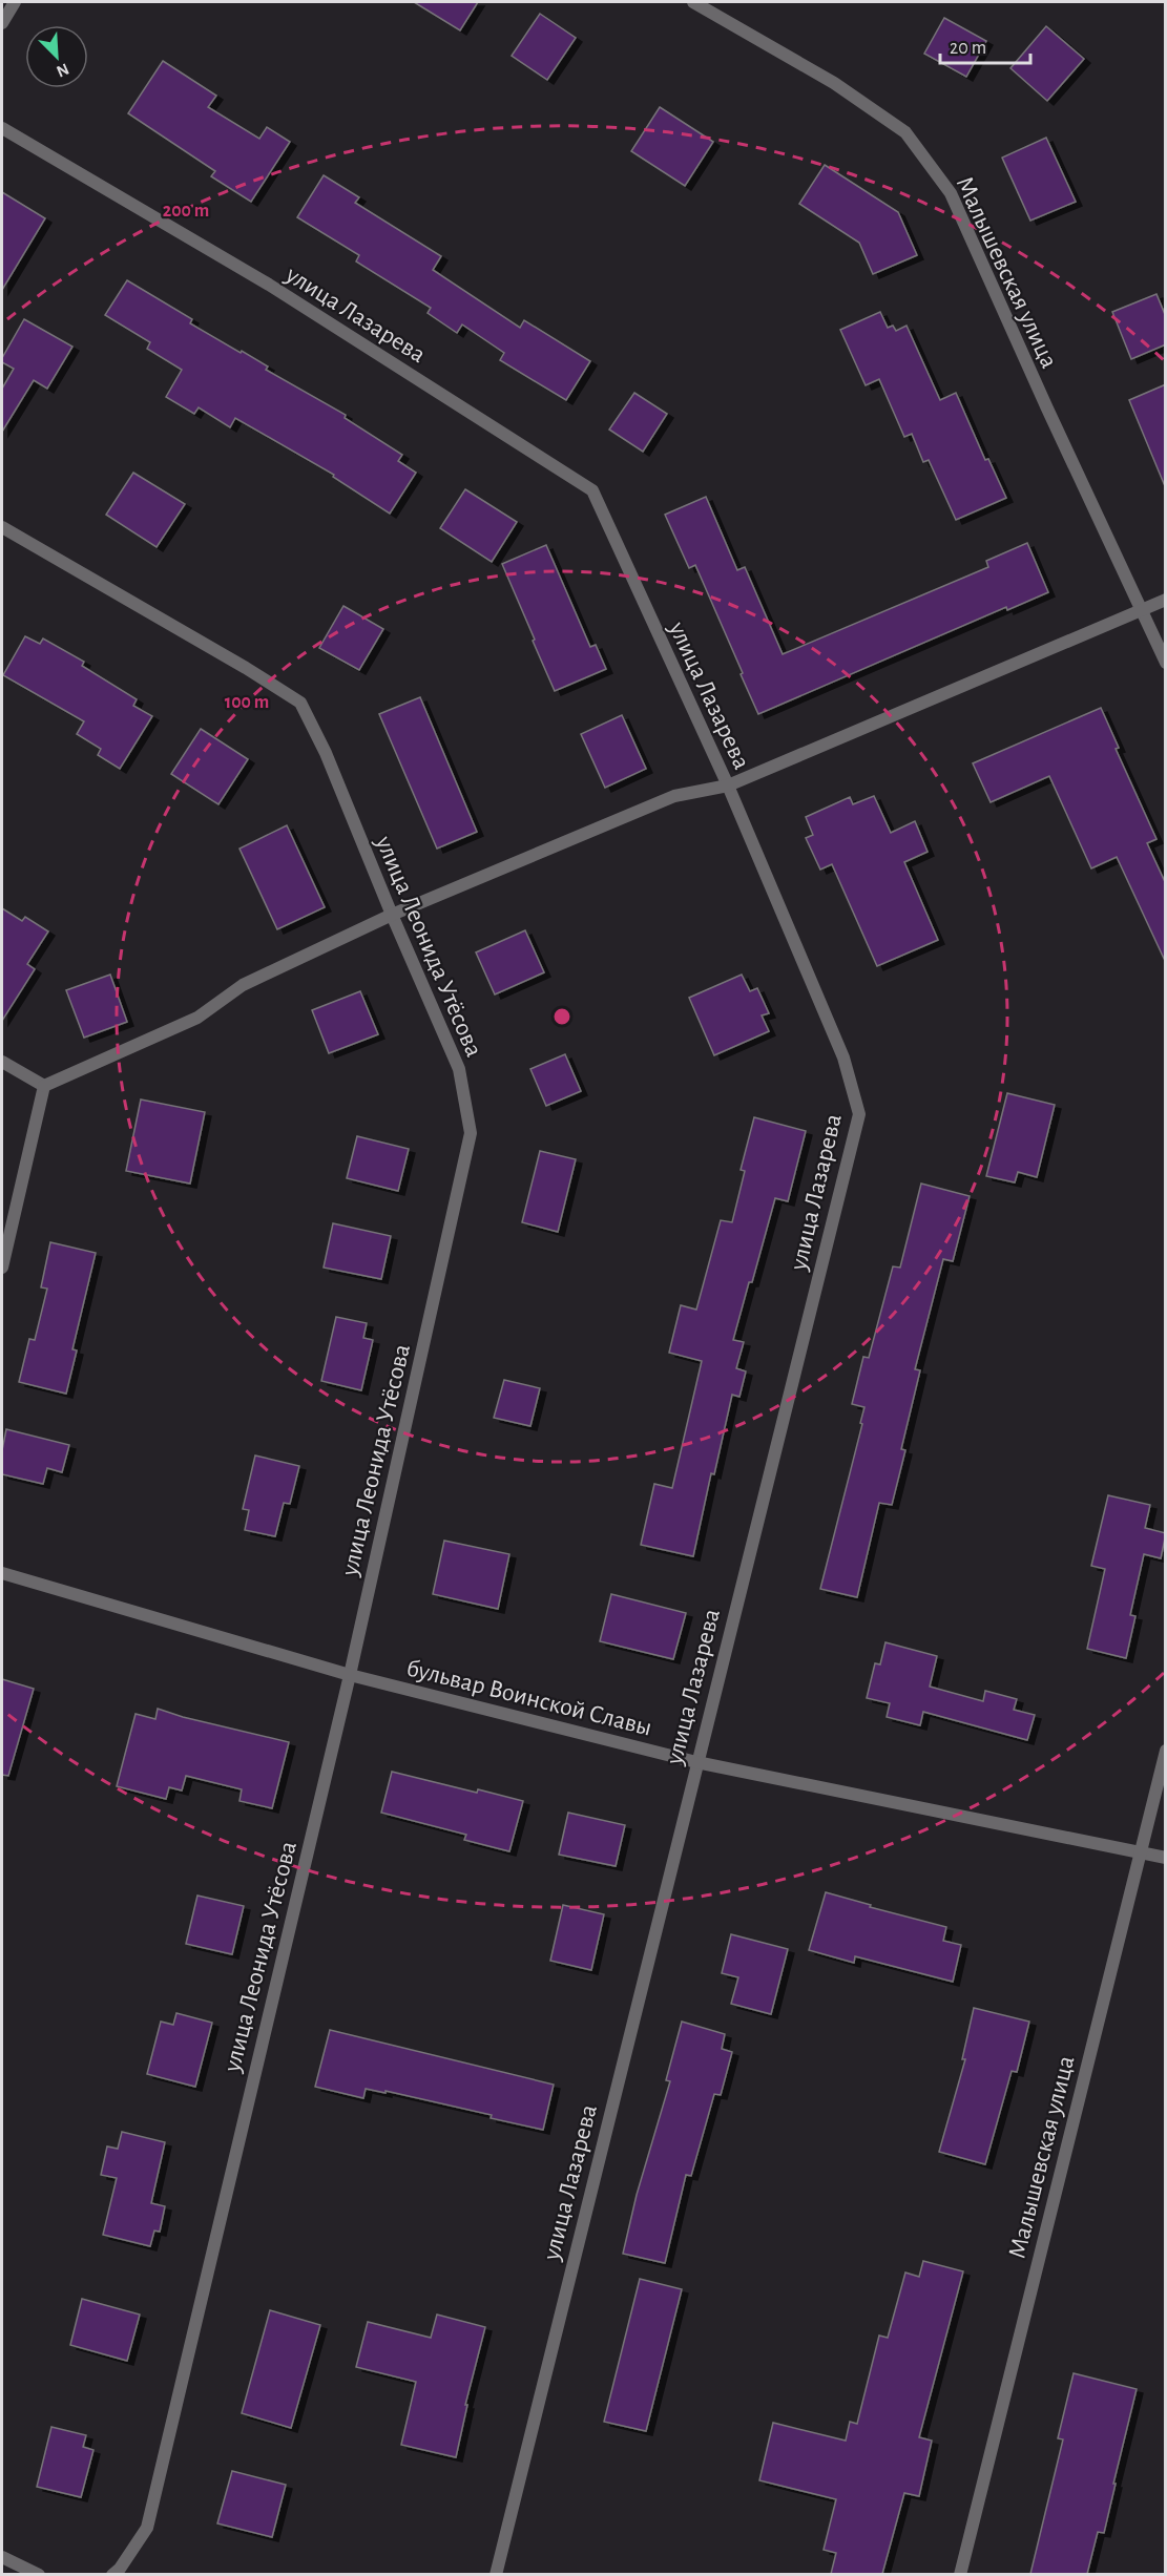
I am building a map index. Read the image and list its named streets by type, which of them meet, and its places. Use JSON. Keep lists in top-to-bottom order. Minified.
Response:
{"streets":{"street":["Малышевская улица","улица Лазарева","улица Леонида Утёсова","бульвар Воинской Славы"]},"crossings":[["Малышевская улица","бульвар Воинской Славы"],["улица Лазарева","бульвар Воинской Славы"],["улица Леонида Утёсова","бульвар Воинской Славы"]],"scale_bar":"20 m","north":"bottom right","rings":["200 m","100 m"]}
